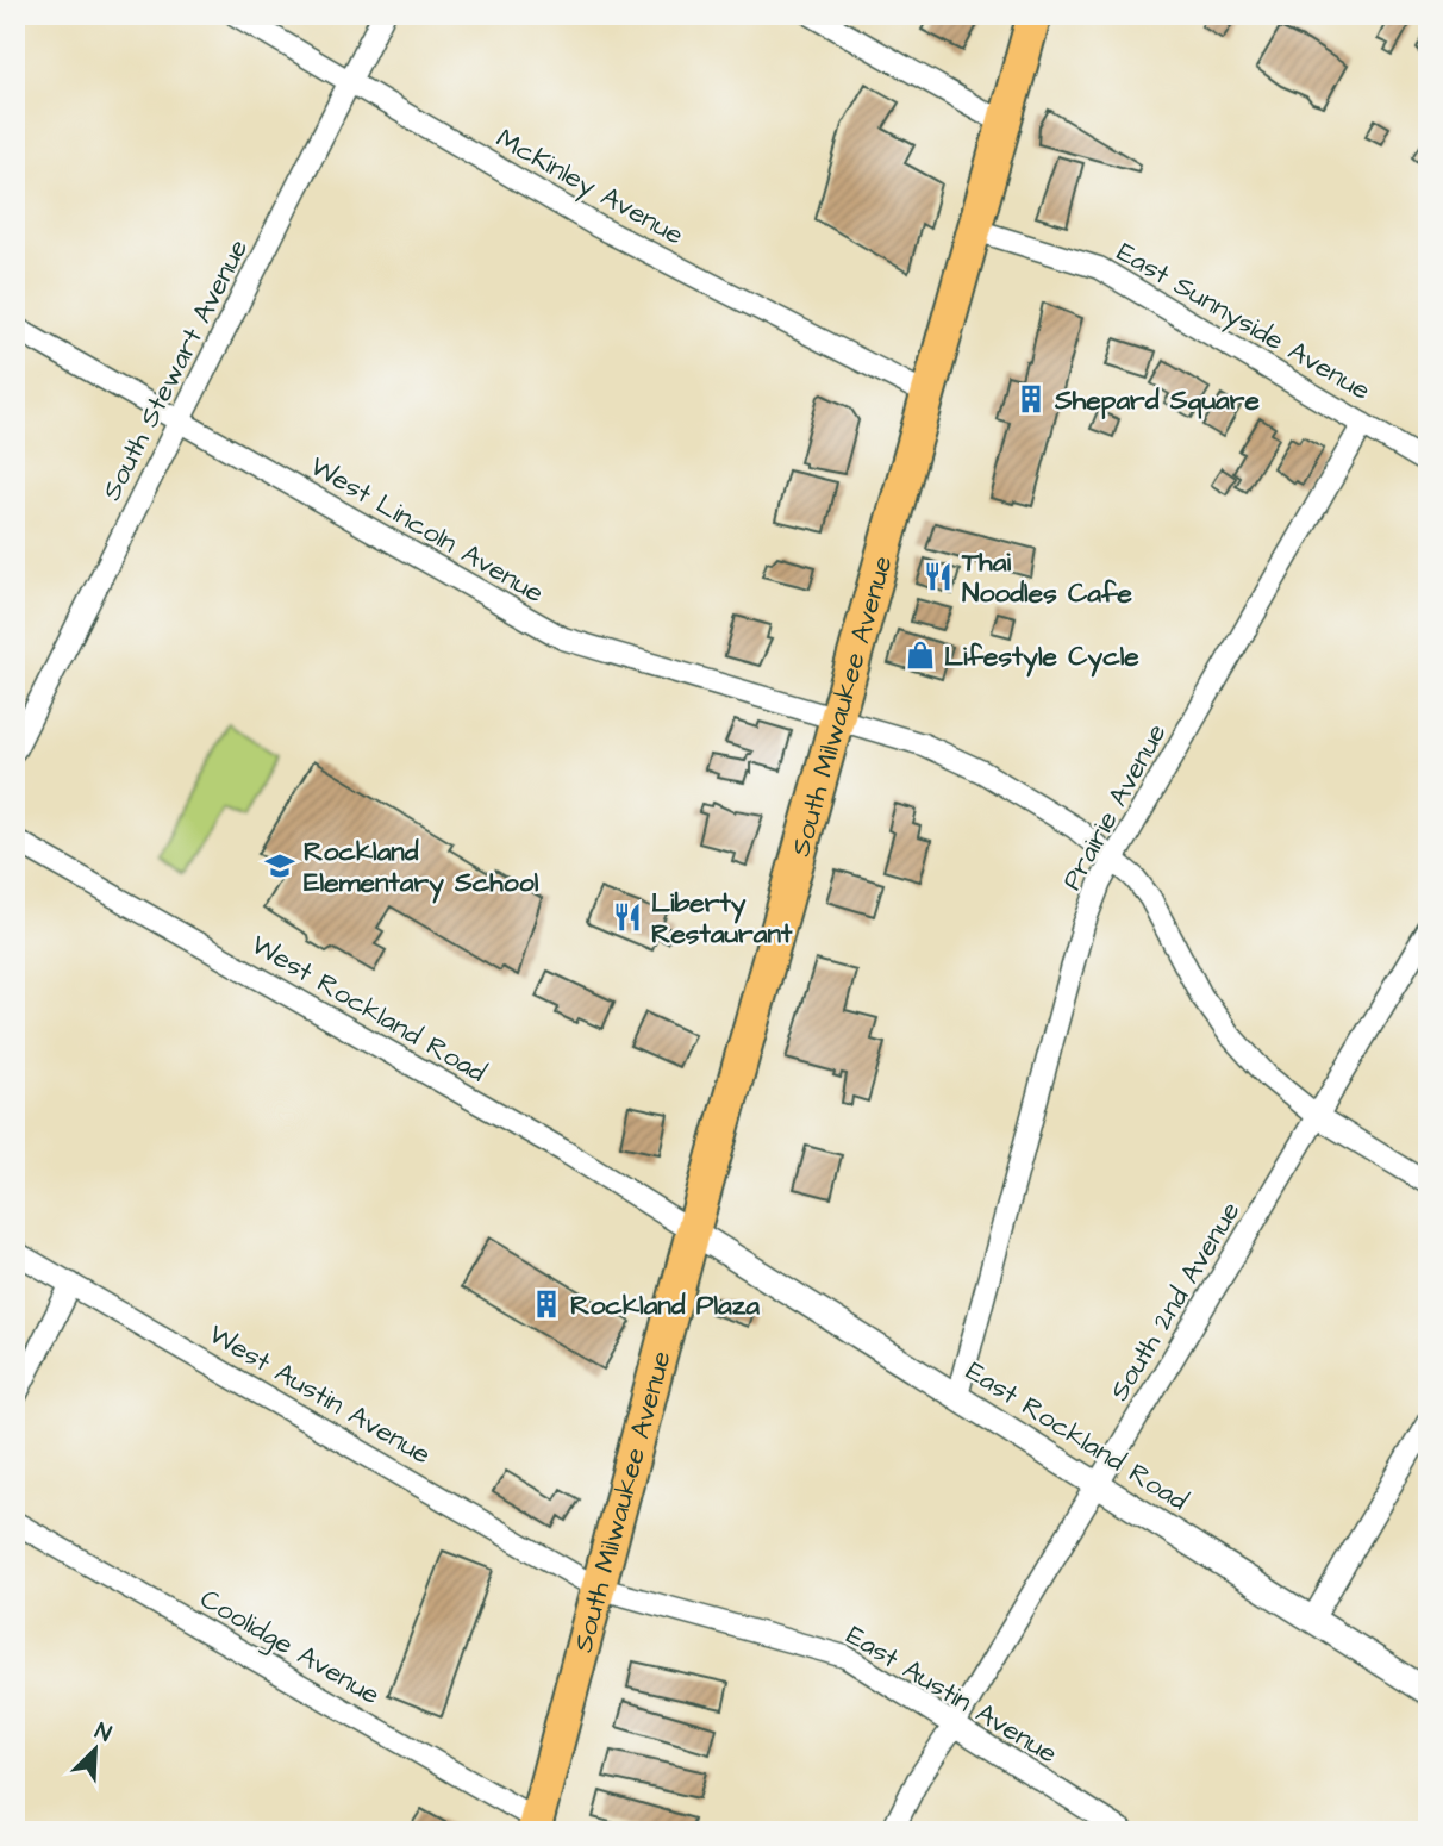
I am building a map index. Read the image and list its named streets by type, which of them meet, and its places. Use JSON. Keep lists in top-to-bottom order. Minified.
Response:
{"streets":{"main road":["South Milwaukee Avenue"],"street":["McKinley Avenue","East Sunnyside Avenue","South Stewart Avenue","West Lincoln Avenue","Prairie Avenue","West Rockland Road","South 2nd Avenue","West Austin Avenue","East Rockland Road","Coolidge Avenue","East Austin Avenue"]},"crossings":[["McKinley Avenue","South Stewart Avenue"],["McKinley Avenue","South Milwaukee Avenue"],["East Sunnyside Avenue","South Milwaukee Avenue"],["East Sunnyside Avenue","Prairie Avenue"],["South Stewart Avenue","West Lincoln Avenue"],["West Lincoln Avenue","South Milwaukee Avenue"],["West Lincoln Avenue","Prairie Avenue"],["West Lincoln Avenue","South 2nd Avenue"],["South Milwaukee Avenue","West Rockland Road"],["South Milwaukee Avenue","West Austin Avenue"],["South Milwaukee Avenue","East Rockland Road"],["South Milwaukee Avenue","Coolidge Avenue"],["South Milwaukee Avenue","East Austin Avenue"],["Prairie Avenue","East Rockland Road"],["West Rockland Road","East Rockland Road"],["South 2nd Avenue","East Rockland Road"],["South 2nd Avenue","East Austin Avenue"],["West Austin Avenue","East Austin Avenue"]],"places":{"building":["Shepard Square","Rockland Plaza"],"restaurant":["Thai Noodles Cafe","Liberty Restaurant"],"shop":["Lifestyle Cycle"],"school or university":["Rockland Elementary School"]},"north":"top right"}
